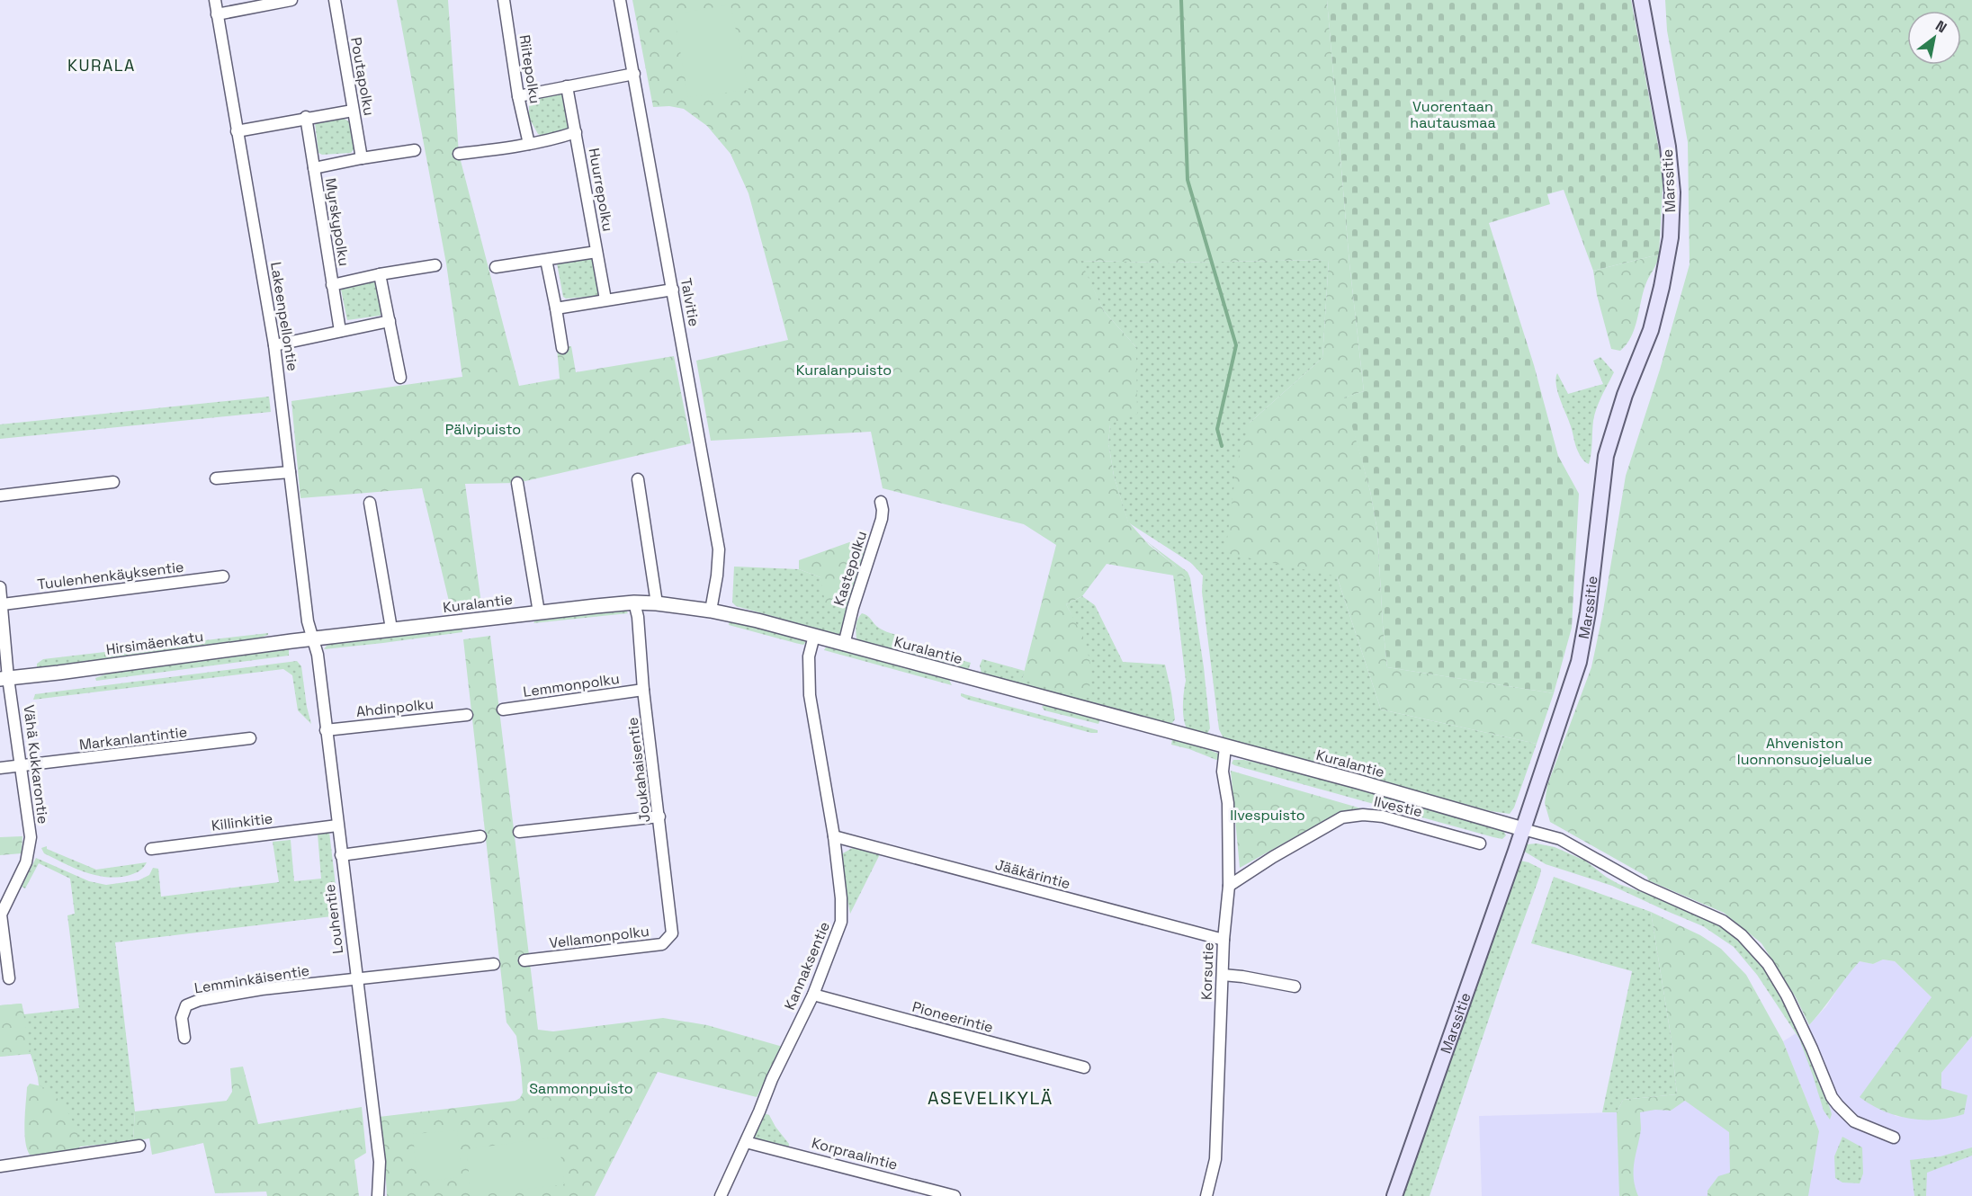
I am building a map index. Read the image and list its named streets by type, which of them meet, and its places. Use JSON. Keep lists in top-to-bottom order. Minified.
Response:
{"streets":{"main road":["Marssitie"],"street":["Riitepolku","Poutapolku","Huurrepolku","Myrskypolku","Talvitie","Lakeenpellontie","Kastepolku","Tuulenhenkäyksentie","Kuralantie","Hirsimäenkatu","Lemmonpolku","Ahdinpolku","Markanlantintie","Vähä Kukkarontie","Joukahaisentie","Ilvestie","Killinkitie","Jääkärintie","Louhentie","Vellamonpolku","Kannaksentie","Korsutie","Lemminkäisentie","Pioneerintie","Korpraalintie"]},"crossings":[["Marssitie","Kuralantie"],["Talvitie","Kuralantie"],["Lakeenpellontie","Kuralantie"],["Lakeenpellontie","Hirsimäenkatu"],["Lakeenpellontie","Louhentie"],["Kastepolku","Kuralantie"],["Tuulenhenkäyksentie","Vähä Kukkarontie"],["Kuralantie","Hirsimäenkatu"],["Kuralantie","Joukahaisentie"],["Kuralantie","Louhentie"],["Kuralantie","Kannaksentie"],["Kuralantie","Korsutie"],["Hirsimäenkatu","Vähä Kukkarontie"],["Hirsimäenkatu","Louhentie"],["Lemmonpolku","Joukahaisentie"],["Ahdinpolku","Louhentie"],["Markanlantintie","Vähä Kukkarontie"],["Joukahaisentie","Vellamonpolku"],["Ilvestie","Korsutie"],["Killinkitie","Louhentie"],["Jääkärintie","Kannaksentie"],["Jääkärintie","Korsutie"],["Louhentie","Lemminkäisentie"],["Kannaksentie","Pioneerintie"],["Kannaksentie","Korpraalintie"]],"districts":["KURALA","ASEVELIKYLÄ"],"parks":["Vuorentaan hautausmaa","Kuralanpuisto","Pälvipuisto","Ahveniston luonnonsuojelualue","Ilvespuisto","Sammonpuisto"],"north":"top right"}
